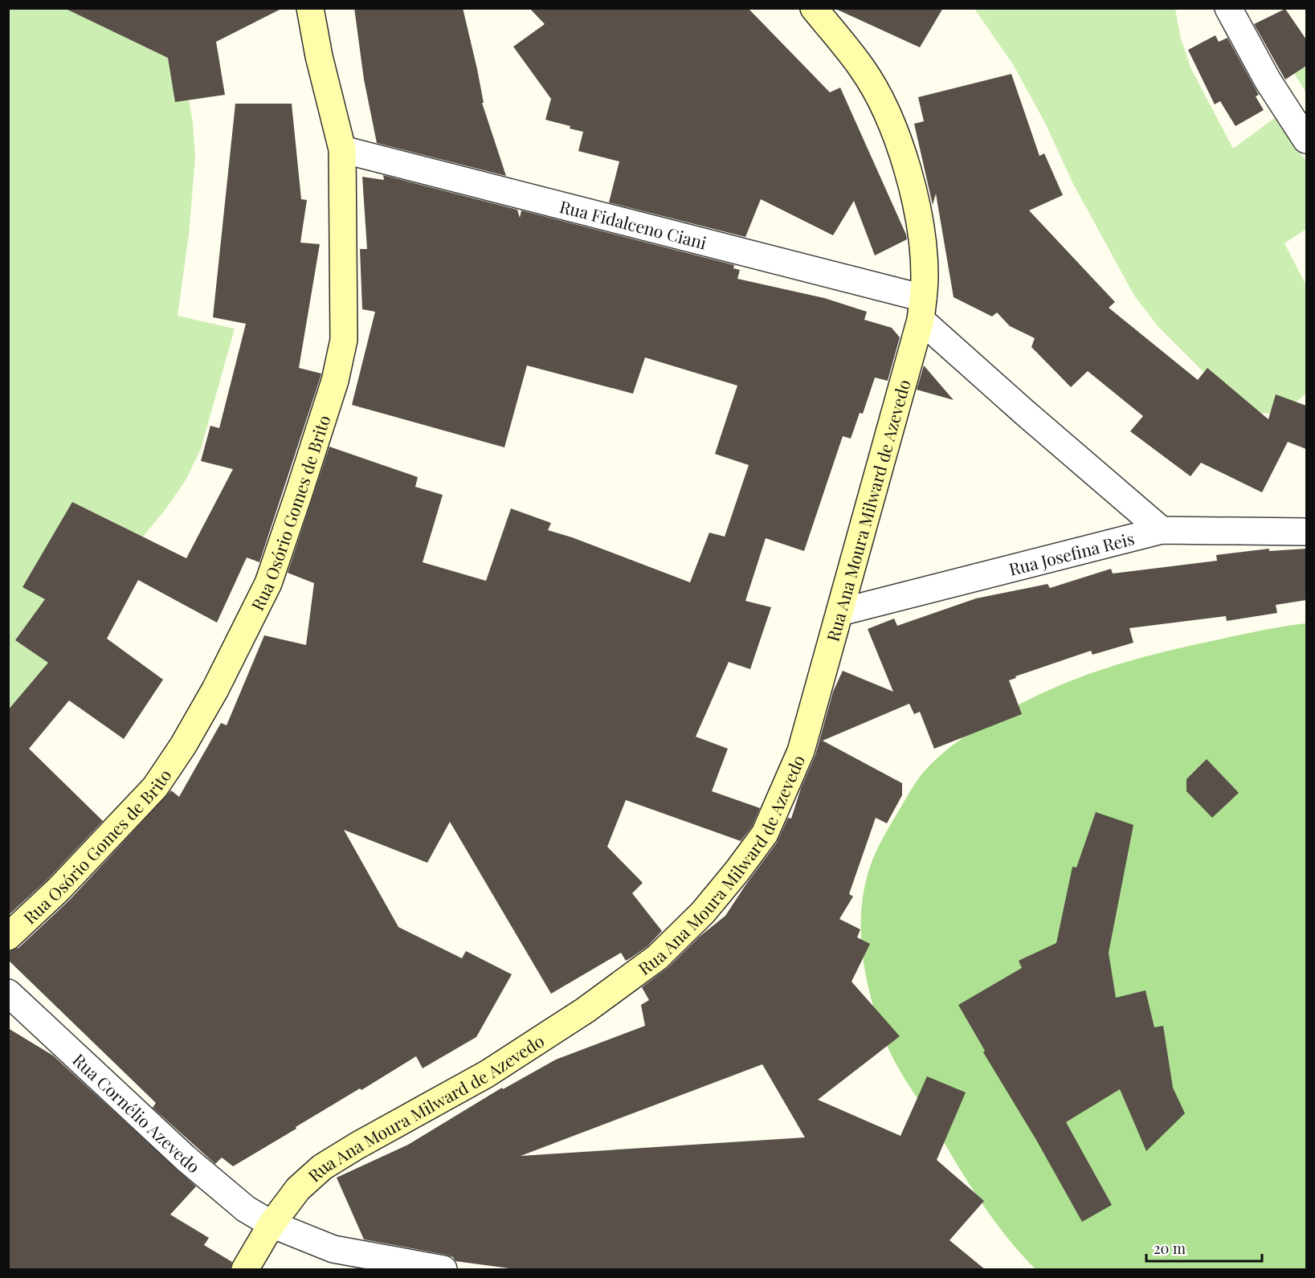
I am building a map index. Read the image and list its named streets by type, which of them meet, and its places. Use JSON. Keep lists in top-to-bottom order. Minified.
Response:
{"streets":{"street":["Rua Fidalceno Ciani","Rua Ana Moura Milward de Azevedo","Rua Osório Gomes de Brito","Rua Josefina Reis","Rua Cornélio Azevedo"]},"crossings":[["Rua Fidalceno Ciani","Rua Ana Moura Milward de Azevedo"],["Rua Fidalceno Ciani","Rua Osório Gomes de Brito"],["Rua Ana Moura Milward de Azevedo","Rua Josefina Reis"],["Rua Ana Moura Milward de Azevedo","Rua Cornélio Azevedo"]],"scale_bar":"20 m"}
